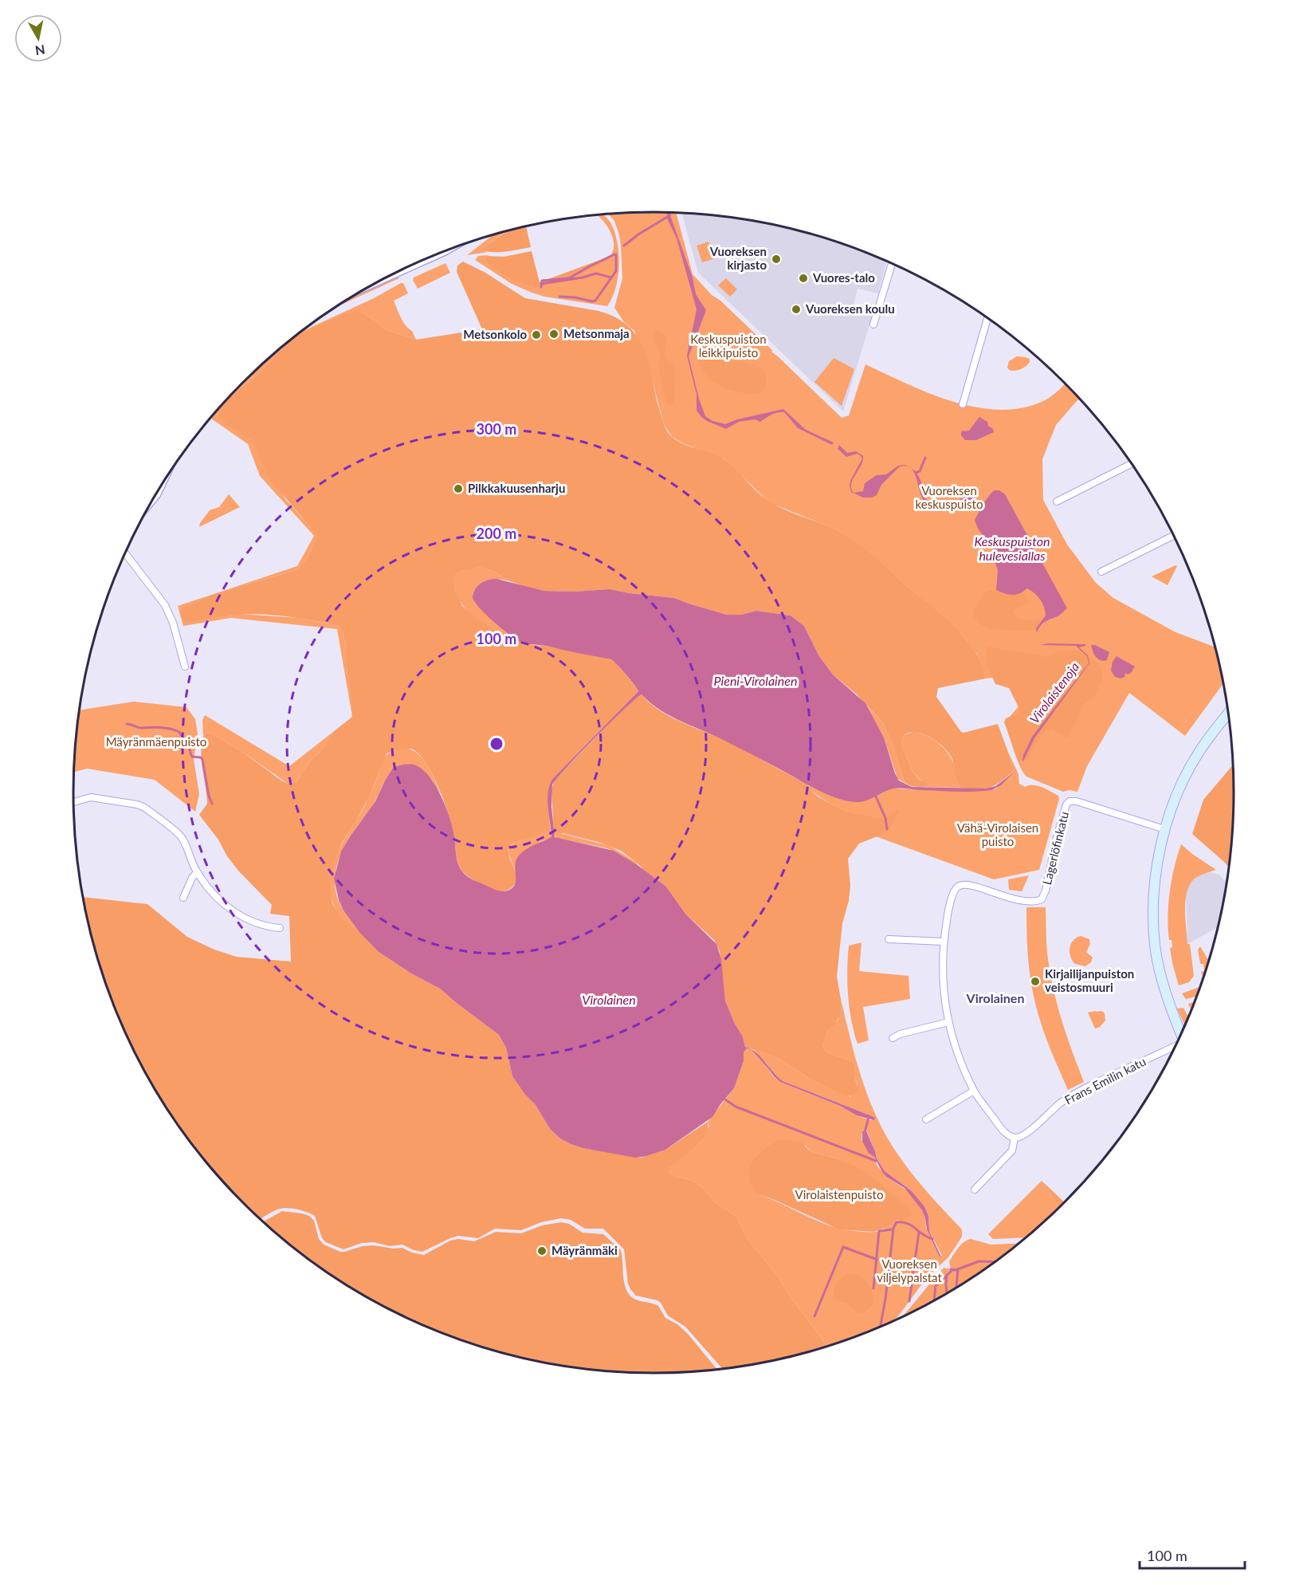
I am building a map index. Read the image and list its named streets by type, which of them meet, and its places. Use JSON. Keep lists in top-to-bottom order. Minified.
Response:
{"streets":{"street":["Lagerlöfinkatu","Frans Emilin katu"]},"districts":["Virolainen"],"water":["Keskuspuiston hulevesiallas","Pieni-Virolainen","Virolaistenoja","Virolainen"],"parks":["Keskuspuiston leikkipuisto","Vuoreksen keskuspuisto","Mäyränmäenpuisto","Vähä-Virolaisen puisto","Virolaistenpuisto","Vuoreksen viljelypalstat"],"places":["Vuoreksen kirjasto","Vuores-talo","Vuoreksen koulu","Metsonmaja","Metsonkolo","Pilkkakuusenharju","Kirjailijanpuiston veistosmuuri","Mäyränmäki"],"scale_bar":"100 m","north":"bottom","rings":["300 m","200 m","100 m"]}
